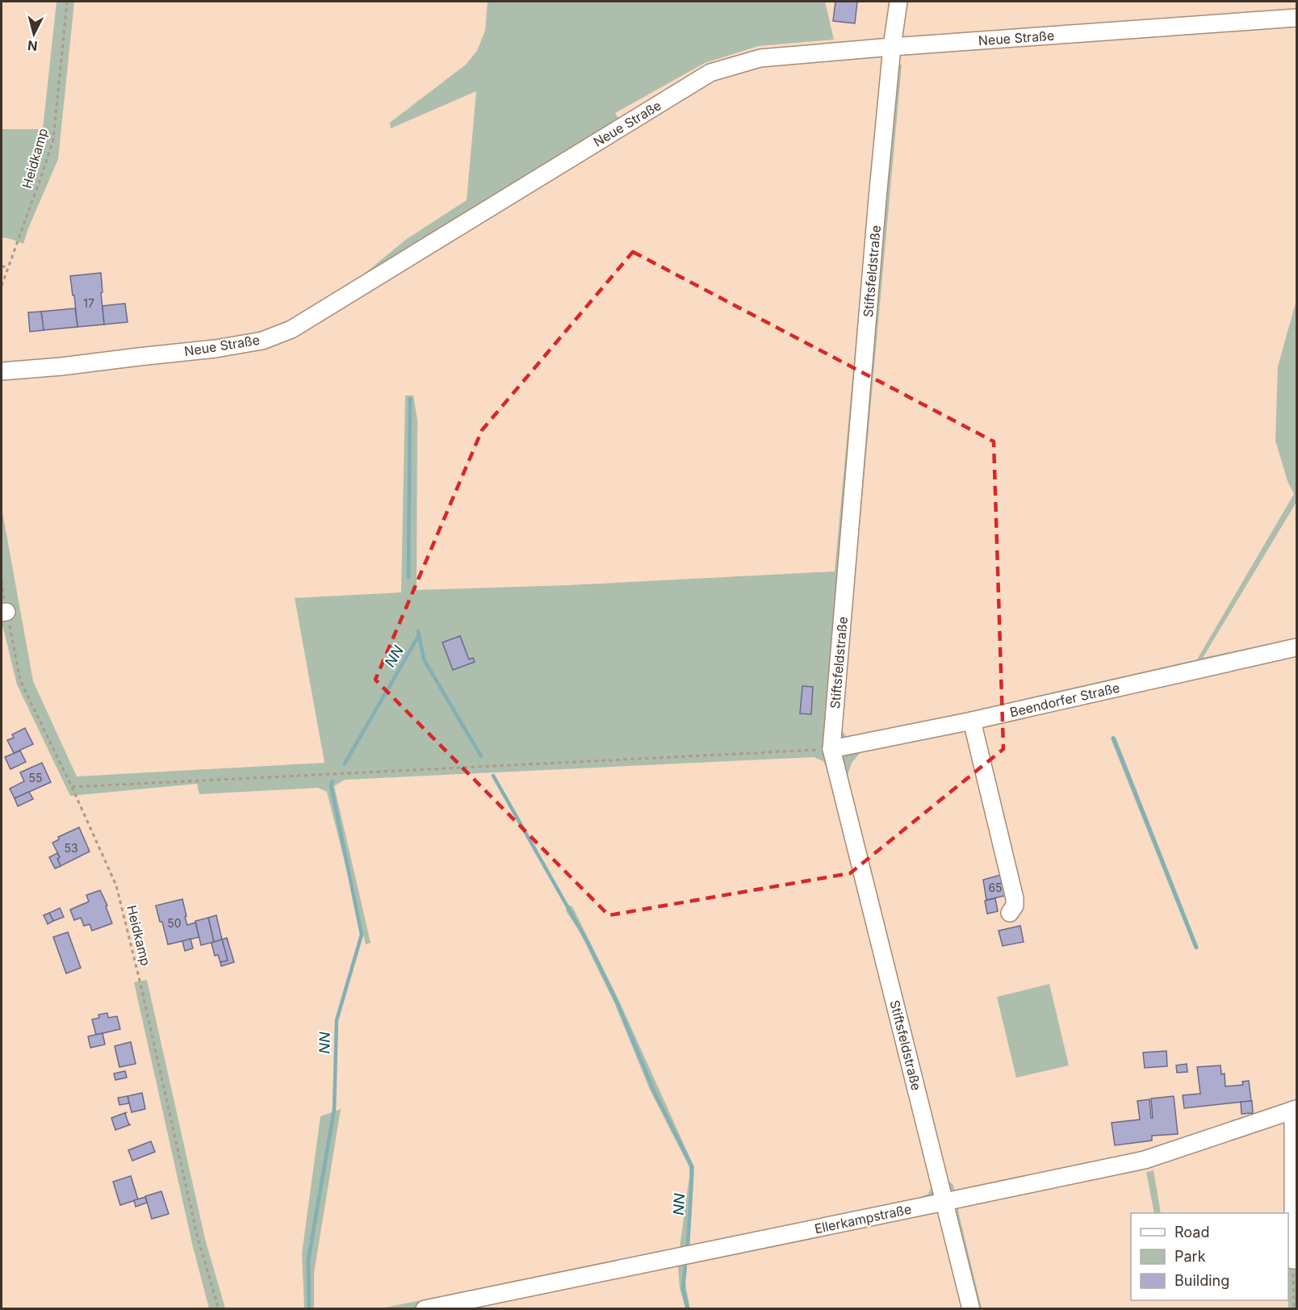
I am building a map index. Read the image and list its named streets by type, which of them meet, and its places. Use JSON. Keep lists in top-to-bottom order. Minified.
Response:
{"streets":{"street":["Neue Straße","Stiftsfeldstraße","Beendorfer Straße","Ellerkampstraße"],"path":["Heidkamp"]},"crossings":[["Neue Straße","Stiftsfeldstraße"],["Stiftsfeldstraße","Beendorfer Straße"],["Stiftsfeldstraße","Ellerkampstraße"]],"water":["NN"],"house_numbers":["17","55","53","65","50"],"legend":["Road","Park","Building"],"north":"bottom"}
